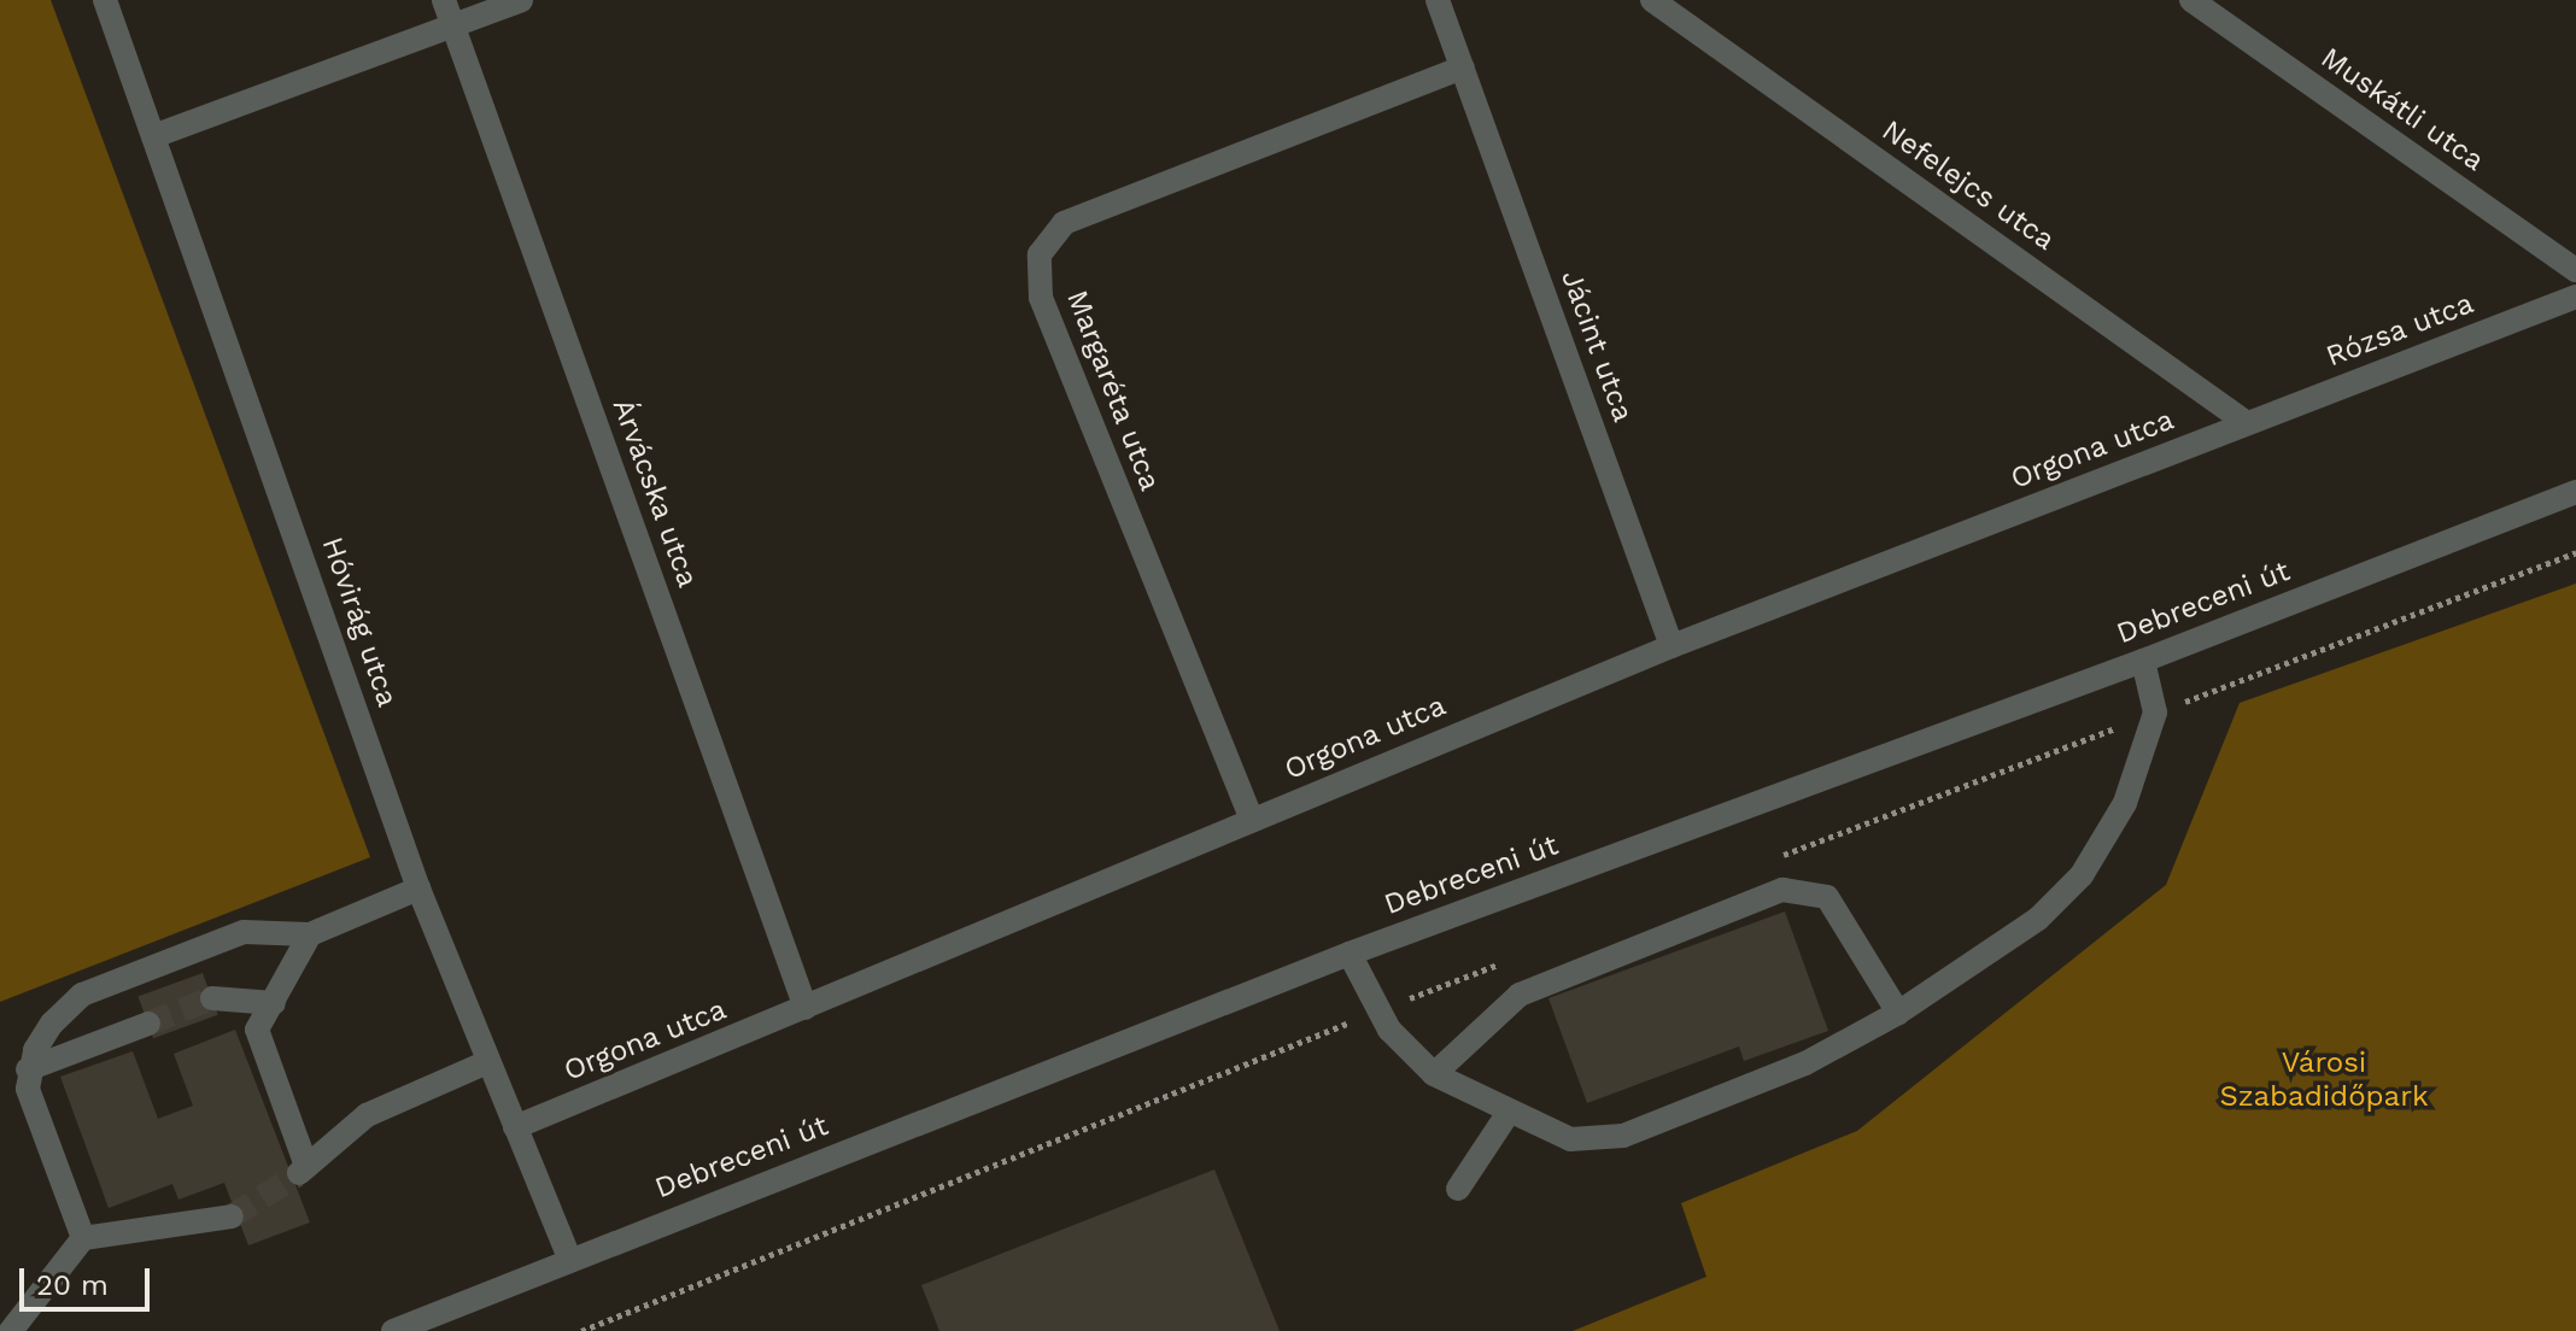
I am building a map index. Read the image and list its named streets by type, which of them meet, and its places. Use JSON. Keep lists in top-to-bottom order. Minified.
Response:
{"streets":{"street":["Muskátli utca","Nefelejcs utca","Rózsa utca","Jácint utca","Margaréta utca","Orgona utca","Árvácska utca","Debreceni út","Hóvirág utca"]},"crossings":[["Nefelejcs utca","Rózsa utca"],["Nefelejcs utca","Orgona utca"],["Rózsa utca","Orgona utca"],["Jácint utca","Margaréta utca"],["Jácint utca","Orgona utca"],["Margaréta utca","Orgona utca"],["Orgona utca","Árvácska utca"],["Orgona utca","Hóvirág utca"],["Debreceni út","Hóvirág utca"]],"parks":["Városi Szabadidőpark"],"scale_bar":"20 m"}
